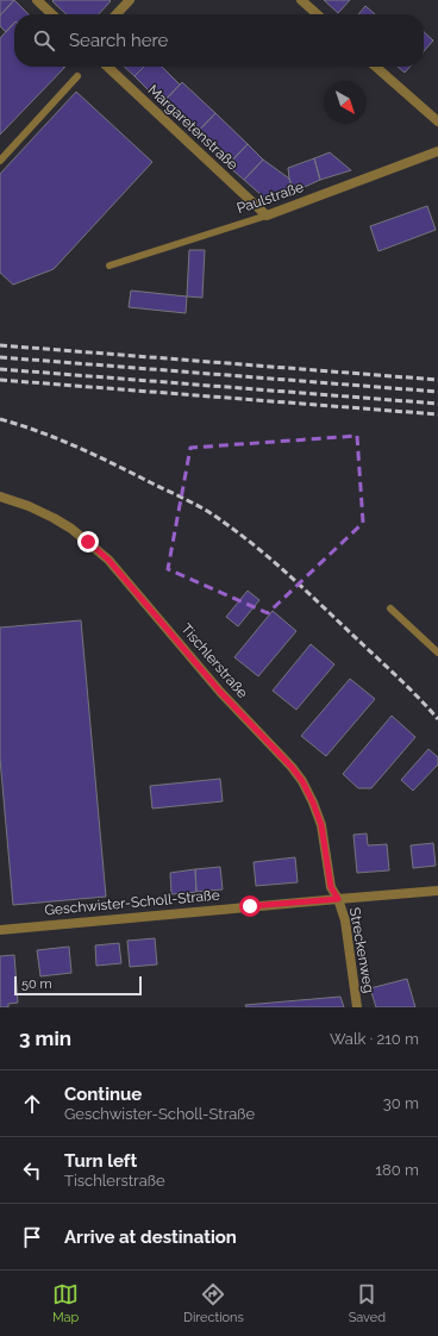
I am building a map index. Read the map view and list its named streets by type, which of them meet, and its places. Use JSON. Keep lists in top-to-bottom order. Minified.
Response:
{"streets":{"street":["Margaretenstraße","Paulstraße","Tischlerstraße","Geschwister-Scholl-Straße","Streckenweg"]},"crossings":[["Margaretenstraße","Paulstraße"],["Tischlerstraße","Geschwister-Scholl-Straße"],["Tischlerstraße","Streckenweg"],["Geschwister-Scholl-Straße","Streckenweg"]],"scale_bar":"50 m","north":"bottom right","page":{"search":"Search here","scale":"50 m","heading":["3 min","Walk · 210 m"],"list":[["Continue","Geschwister-Scholl-Straße","30 m"],["Turn left","Tischlerstraße","180 m"],"Arrive at destination"],"nav":["Map","Directions","Saved"]}}
